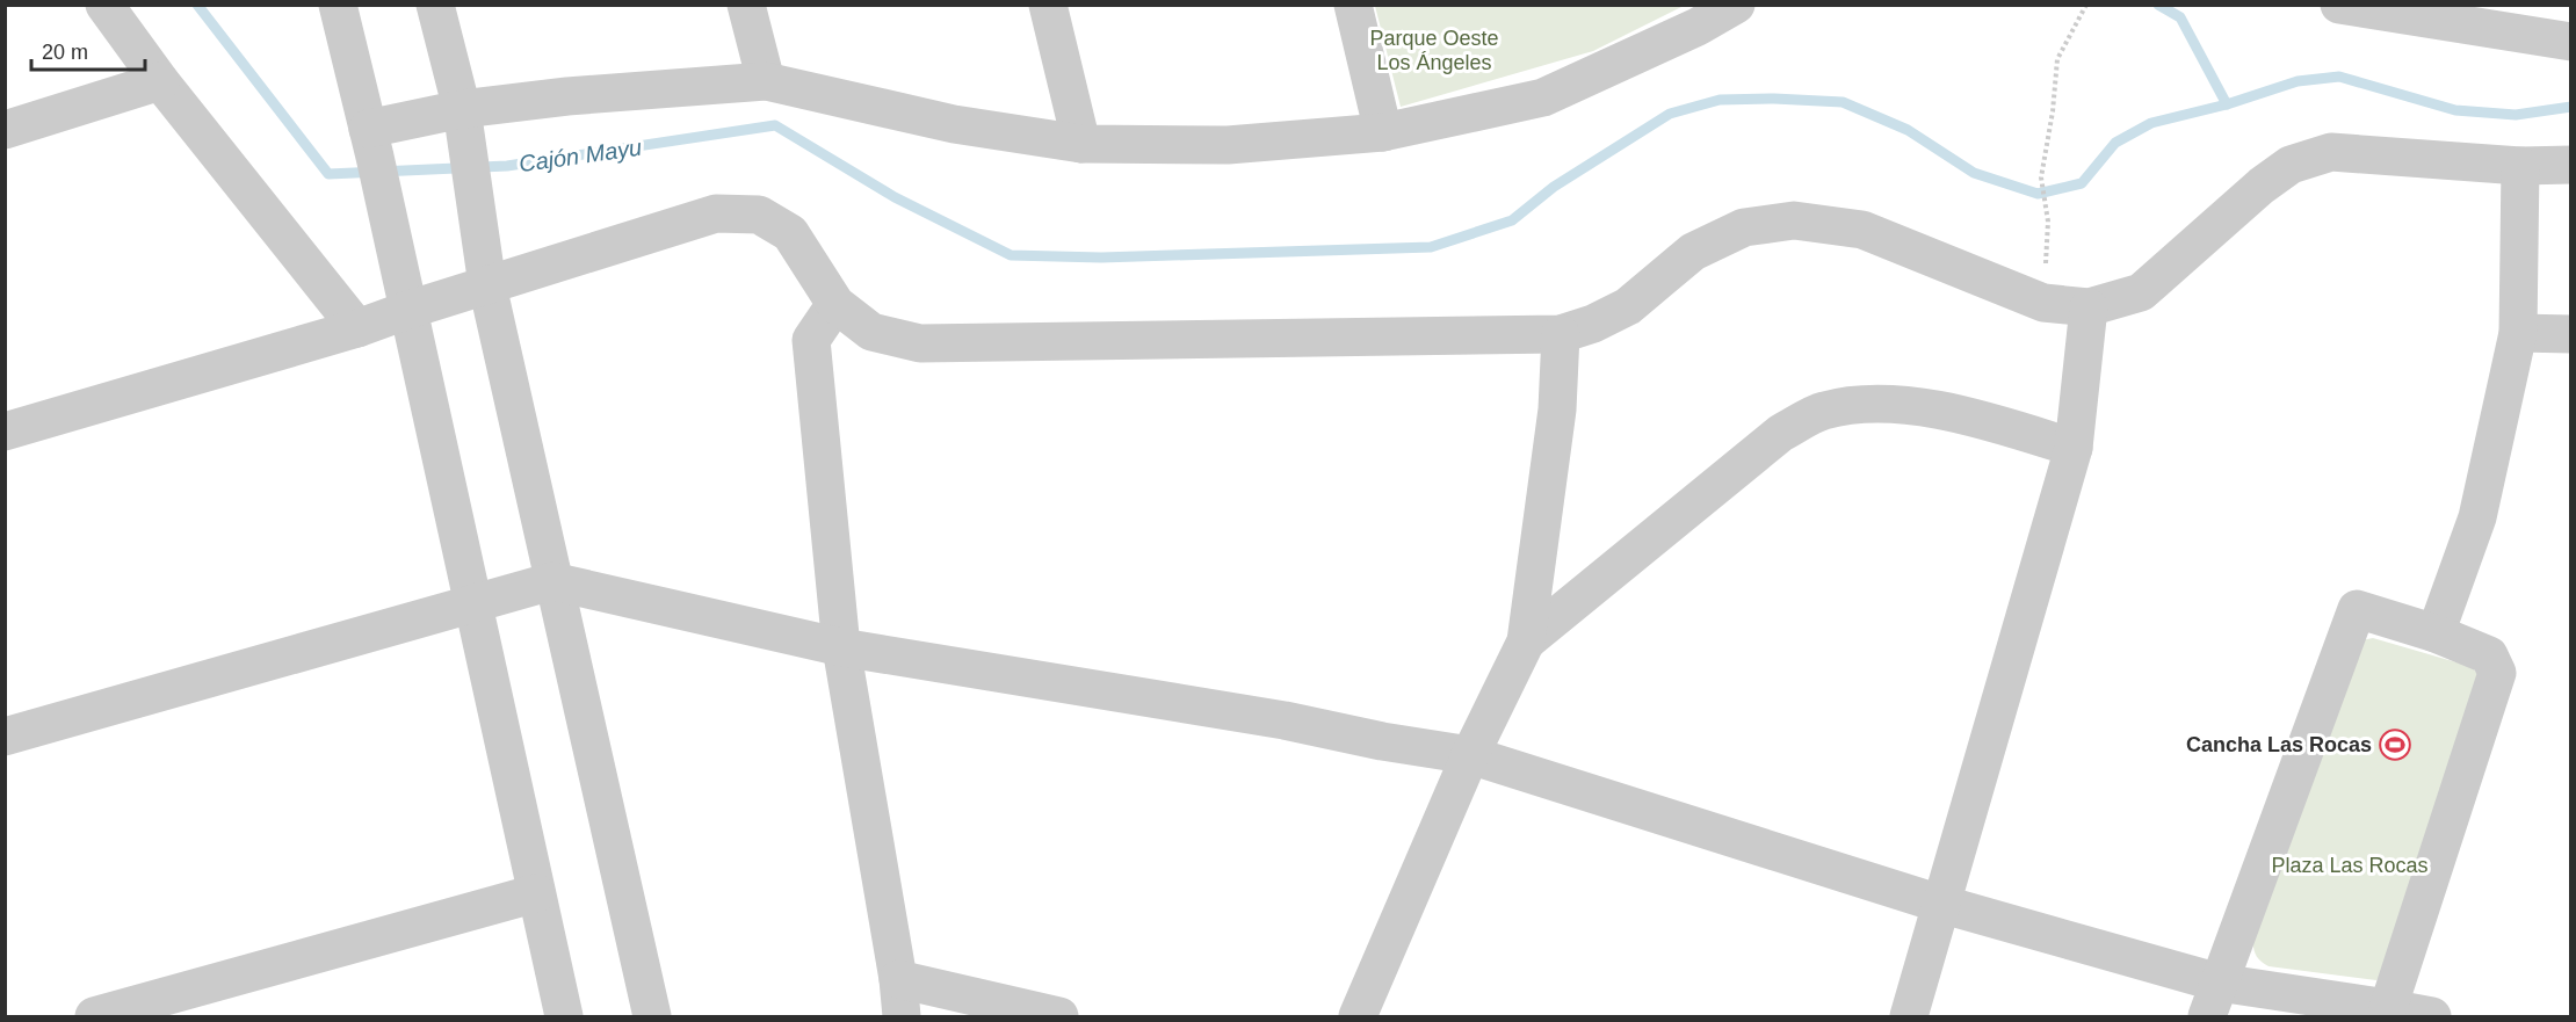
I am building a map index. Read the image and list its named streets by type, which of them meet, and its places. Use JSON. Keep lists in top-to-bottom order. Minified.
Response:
{"water":["Cajón Mayu"],"parks":["Parque Oeste Los Ángeles","Plaza Las Rocas"],"places":{"sports":["Cancha Las Rocas"]},"scale_bar":"20 m"}
